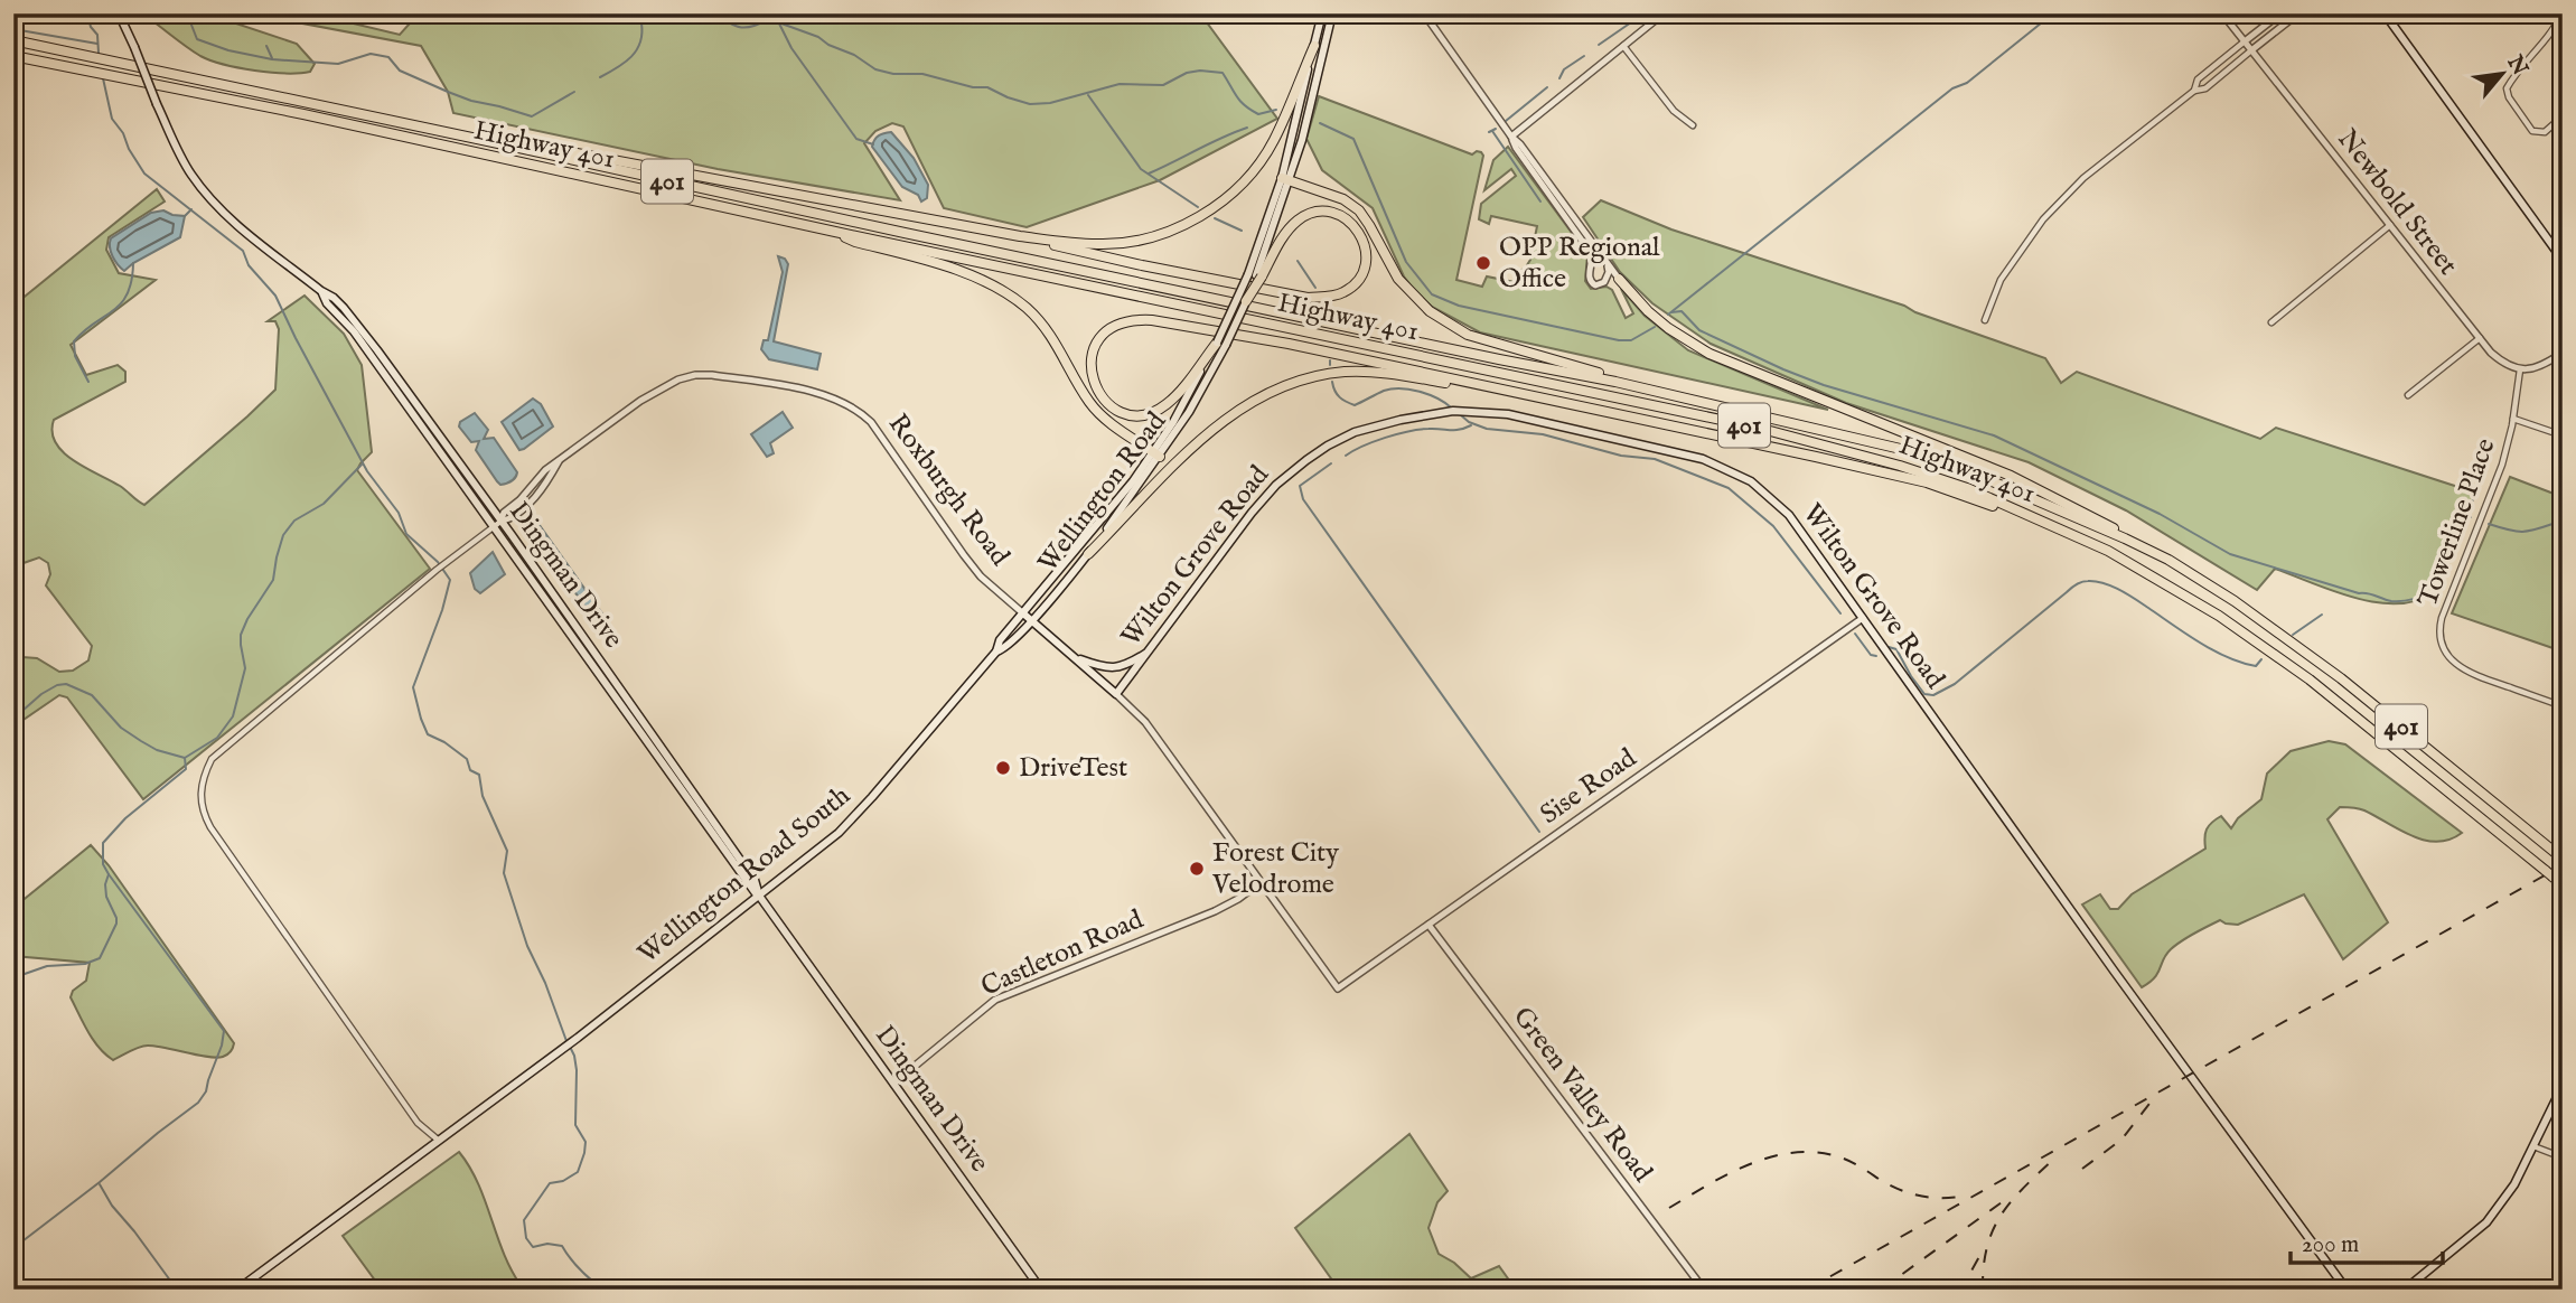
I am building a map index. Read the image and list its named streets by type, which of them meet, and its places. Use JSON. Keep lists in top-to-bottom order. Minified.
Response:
{"streets":{"highway":["Highway 401","401"],"main road":["Roxburgh Road","Wellington Road","Wilton Grove Road","Dingman Drive","Wellington Road South"],"street":["Newbold Street","Towerline Place","Sise Road","Castleton Road","Green Valley Road"]},"crossings":[["Newbold Street","Towerline Place"],["Roxburgh Road","Wellington Road"],["Roxburgh Road","Wilton Grove Road"],["Roxburgh Road","Dingman Drive"],["Roxburgh Road","Sise Road"],["Roxburgh Road","Wellington Road South"],["Roxburgh Road","Castleton Road"],["Wellington Road","Wellington Road South"],["Wilton Grove Road","Sise Road"],["Dingman Drive","Wellington Road South"],["Dingman Drive","Castleton Road"],["Sise Road","Green Valley Road"]],"places":["OPP Regional Office","DriveTest","Forest City Velodrome"],"scale_bar":"200 m","north":"top right"}
